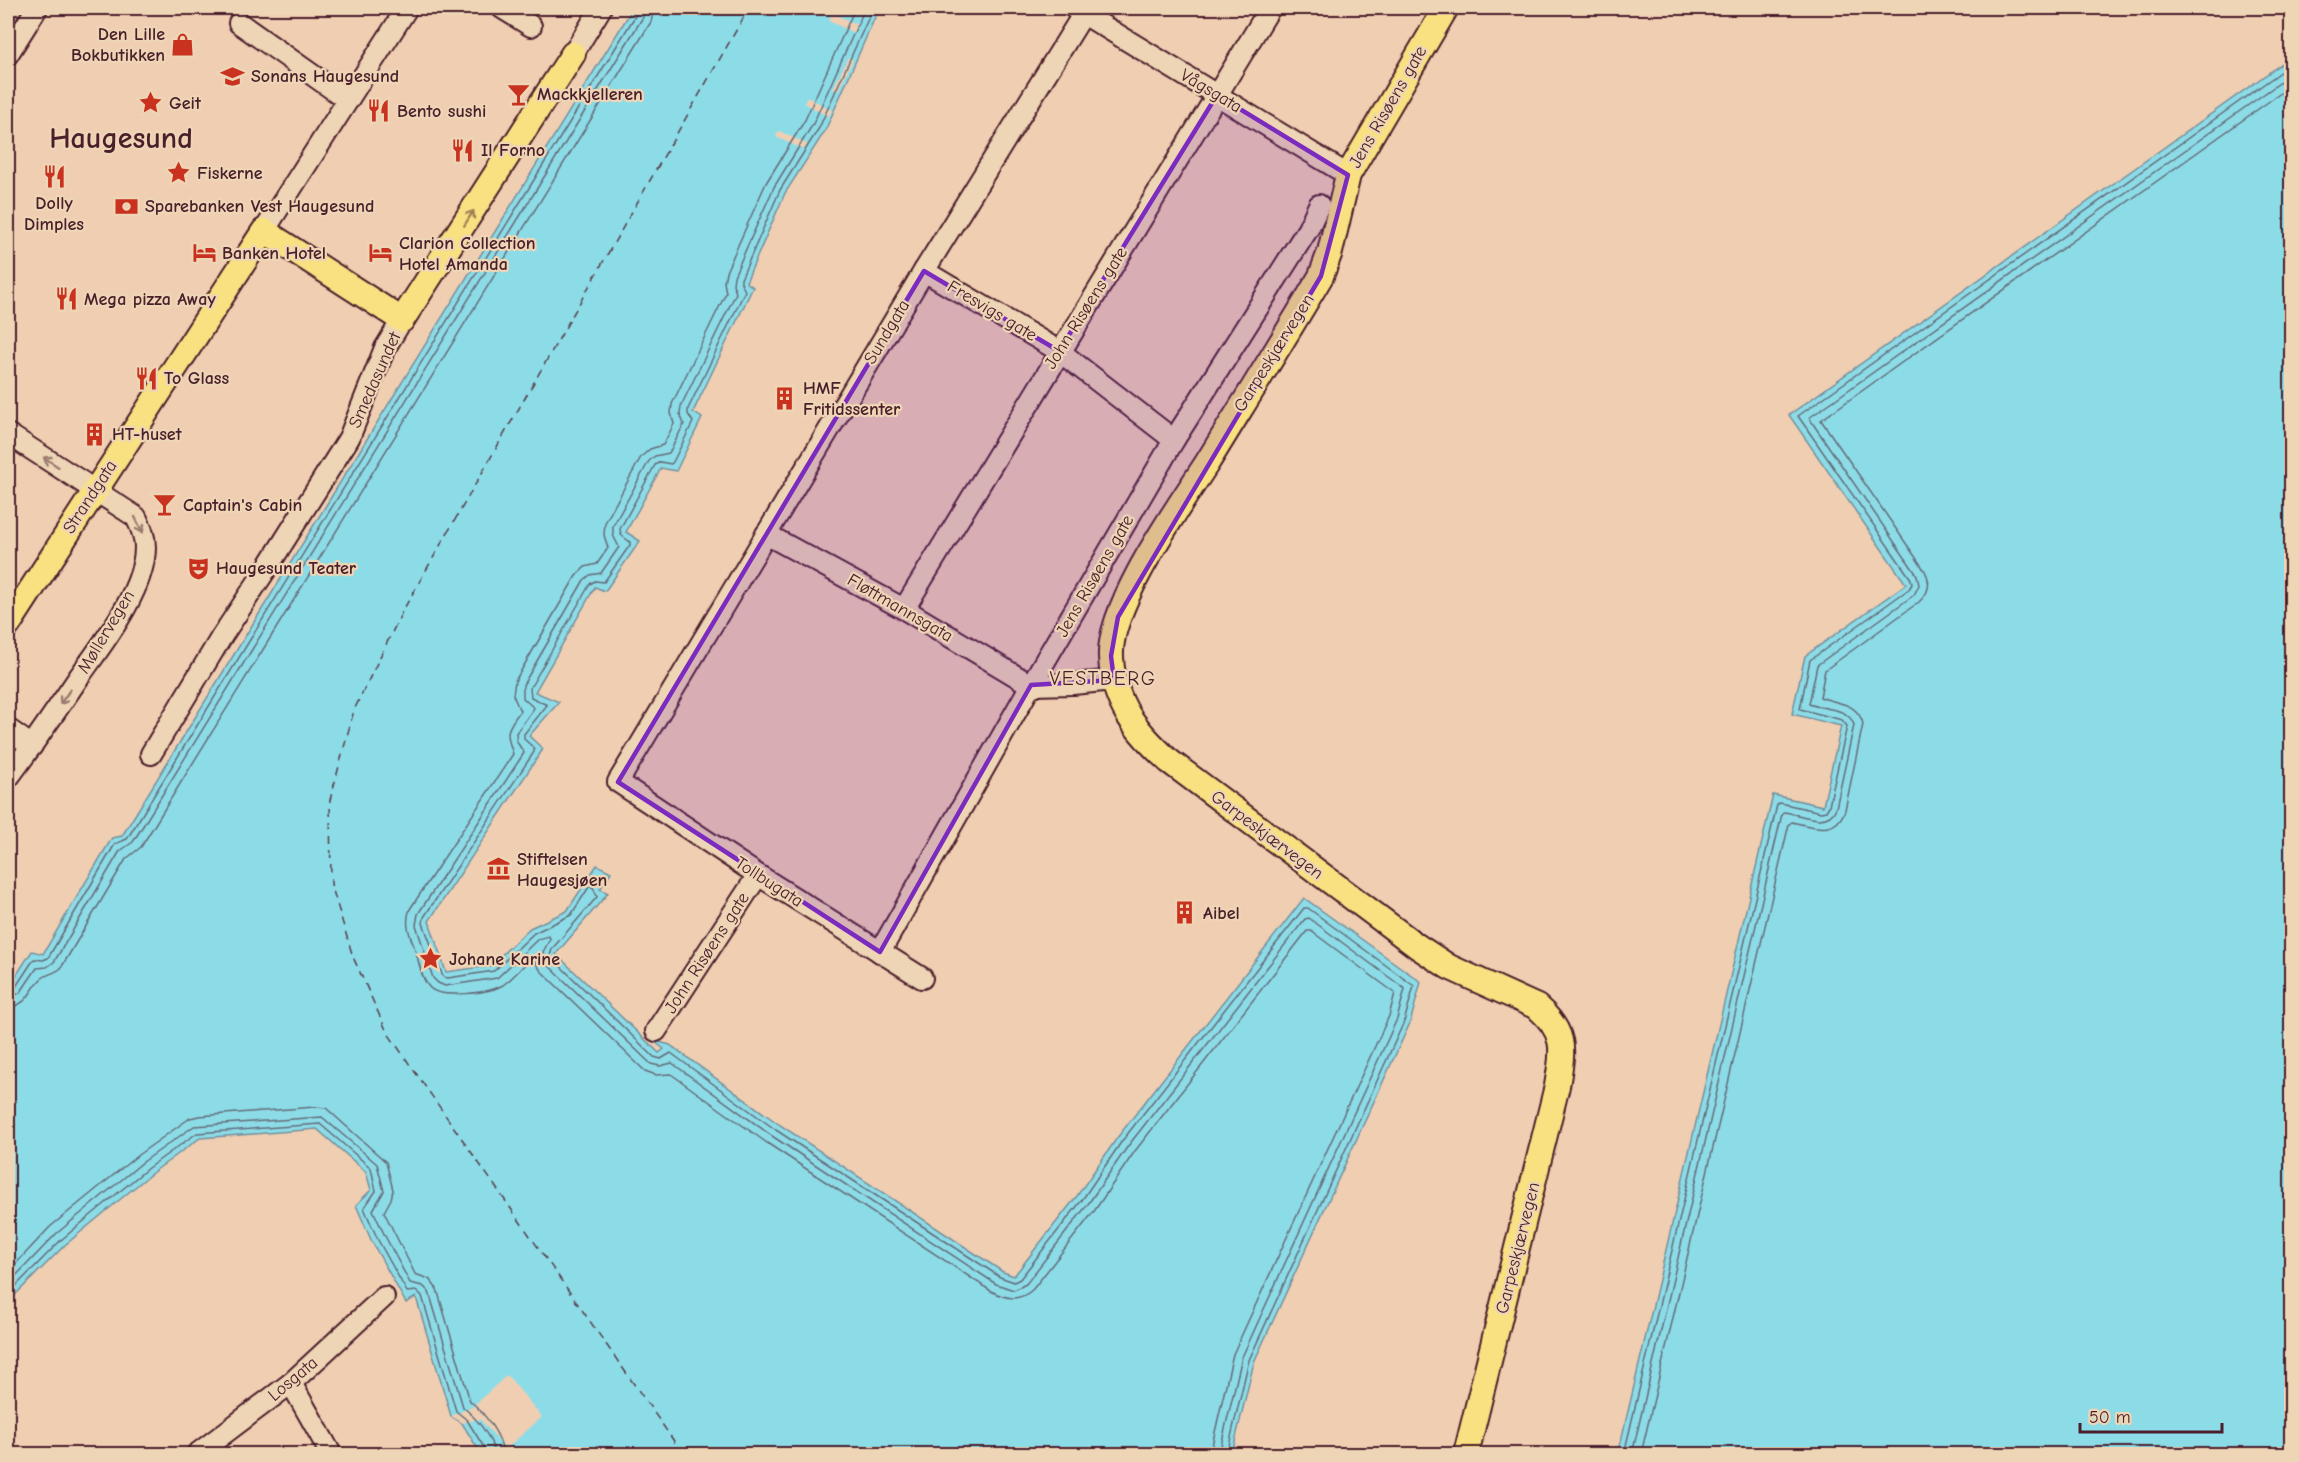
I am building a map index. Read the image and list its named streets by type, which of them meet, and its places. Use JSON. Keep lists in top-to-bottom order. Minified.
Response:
{"streets":{"main road":["Jens Risøens gate","Garpeskjærvegen","Smedasundet","Strandgata"],"street":["Vågsgata","John Risøens gate","Fresvigs gate","Sundgata","Fløttmannsgata","Møllervegen","Tollbugata","Losgata"]},"crossings":[["Vågsgata","Jens Risøens gate"],["Vågsgata","John Risøens gate"],["Vågsgata","Sundgata"],["Vågsgata","Garpeskjærvegen"],["Jens Risøens gate","Fresvigs gate"],["Jens Risøens gate","Garpeskjærvegen"],["Jens Risøens gate","Fløttmannsgata"],["Jens Risøens gate","Tollbugata"],["John Risøens gate","Fresvigs gate"],["John Risøens gate","Fløttmannsgata"],["John Risøens gate","Tollbugata"],["Fresvigs gate","Sundgata"],["Sundgata","Fløttmannsgata"],["Sundgata","Tollbugata"],["Strandgata","Møllervegen"]],"one_way":["Smedasundet"],"districts":["Haugesund","VESTBERG"],"places":{"shop":["Den Lille Bokbutikken"],"school or university":["Sonans Haugesund"],"bar":["Mackkjelleren","Captain's Cabin"],"place":["Geit","Fiskerne","Johane Karine"],"restaurant":["Bento sushi","Il Forno","Dolly Dimples","Mega pizza Away","To Glass"],"bank":["Sparebanken Vest Haugesund"],"hotel":["Banken Hotel","Clarion Collection Hotel Amanda"],"building":["HMF Fritidssenter","HT-huset","Aibel"],"theatre":["Haugesund Teater"],"museum":["Stiftelsen Haugesjøen"]},"scale_bar":"50 m"}
